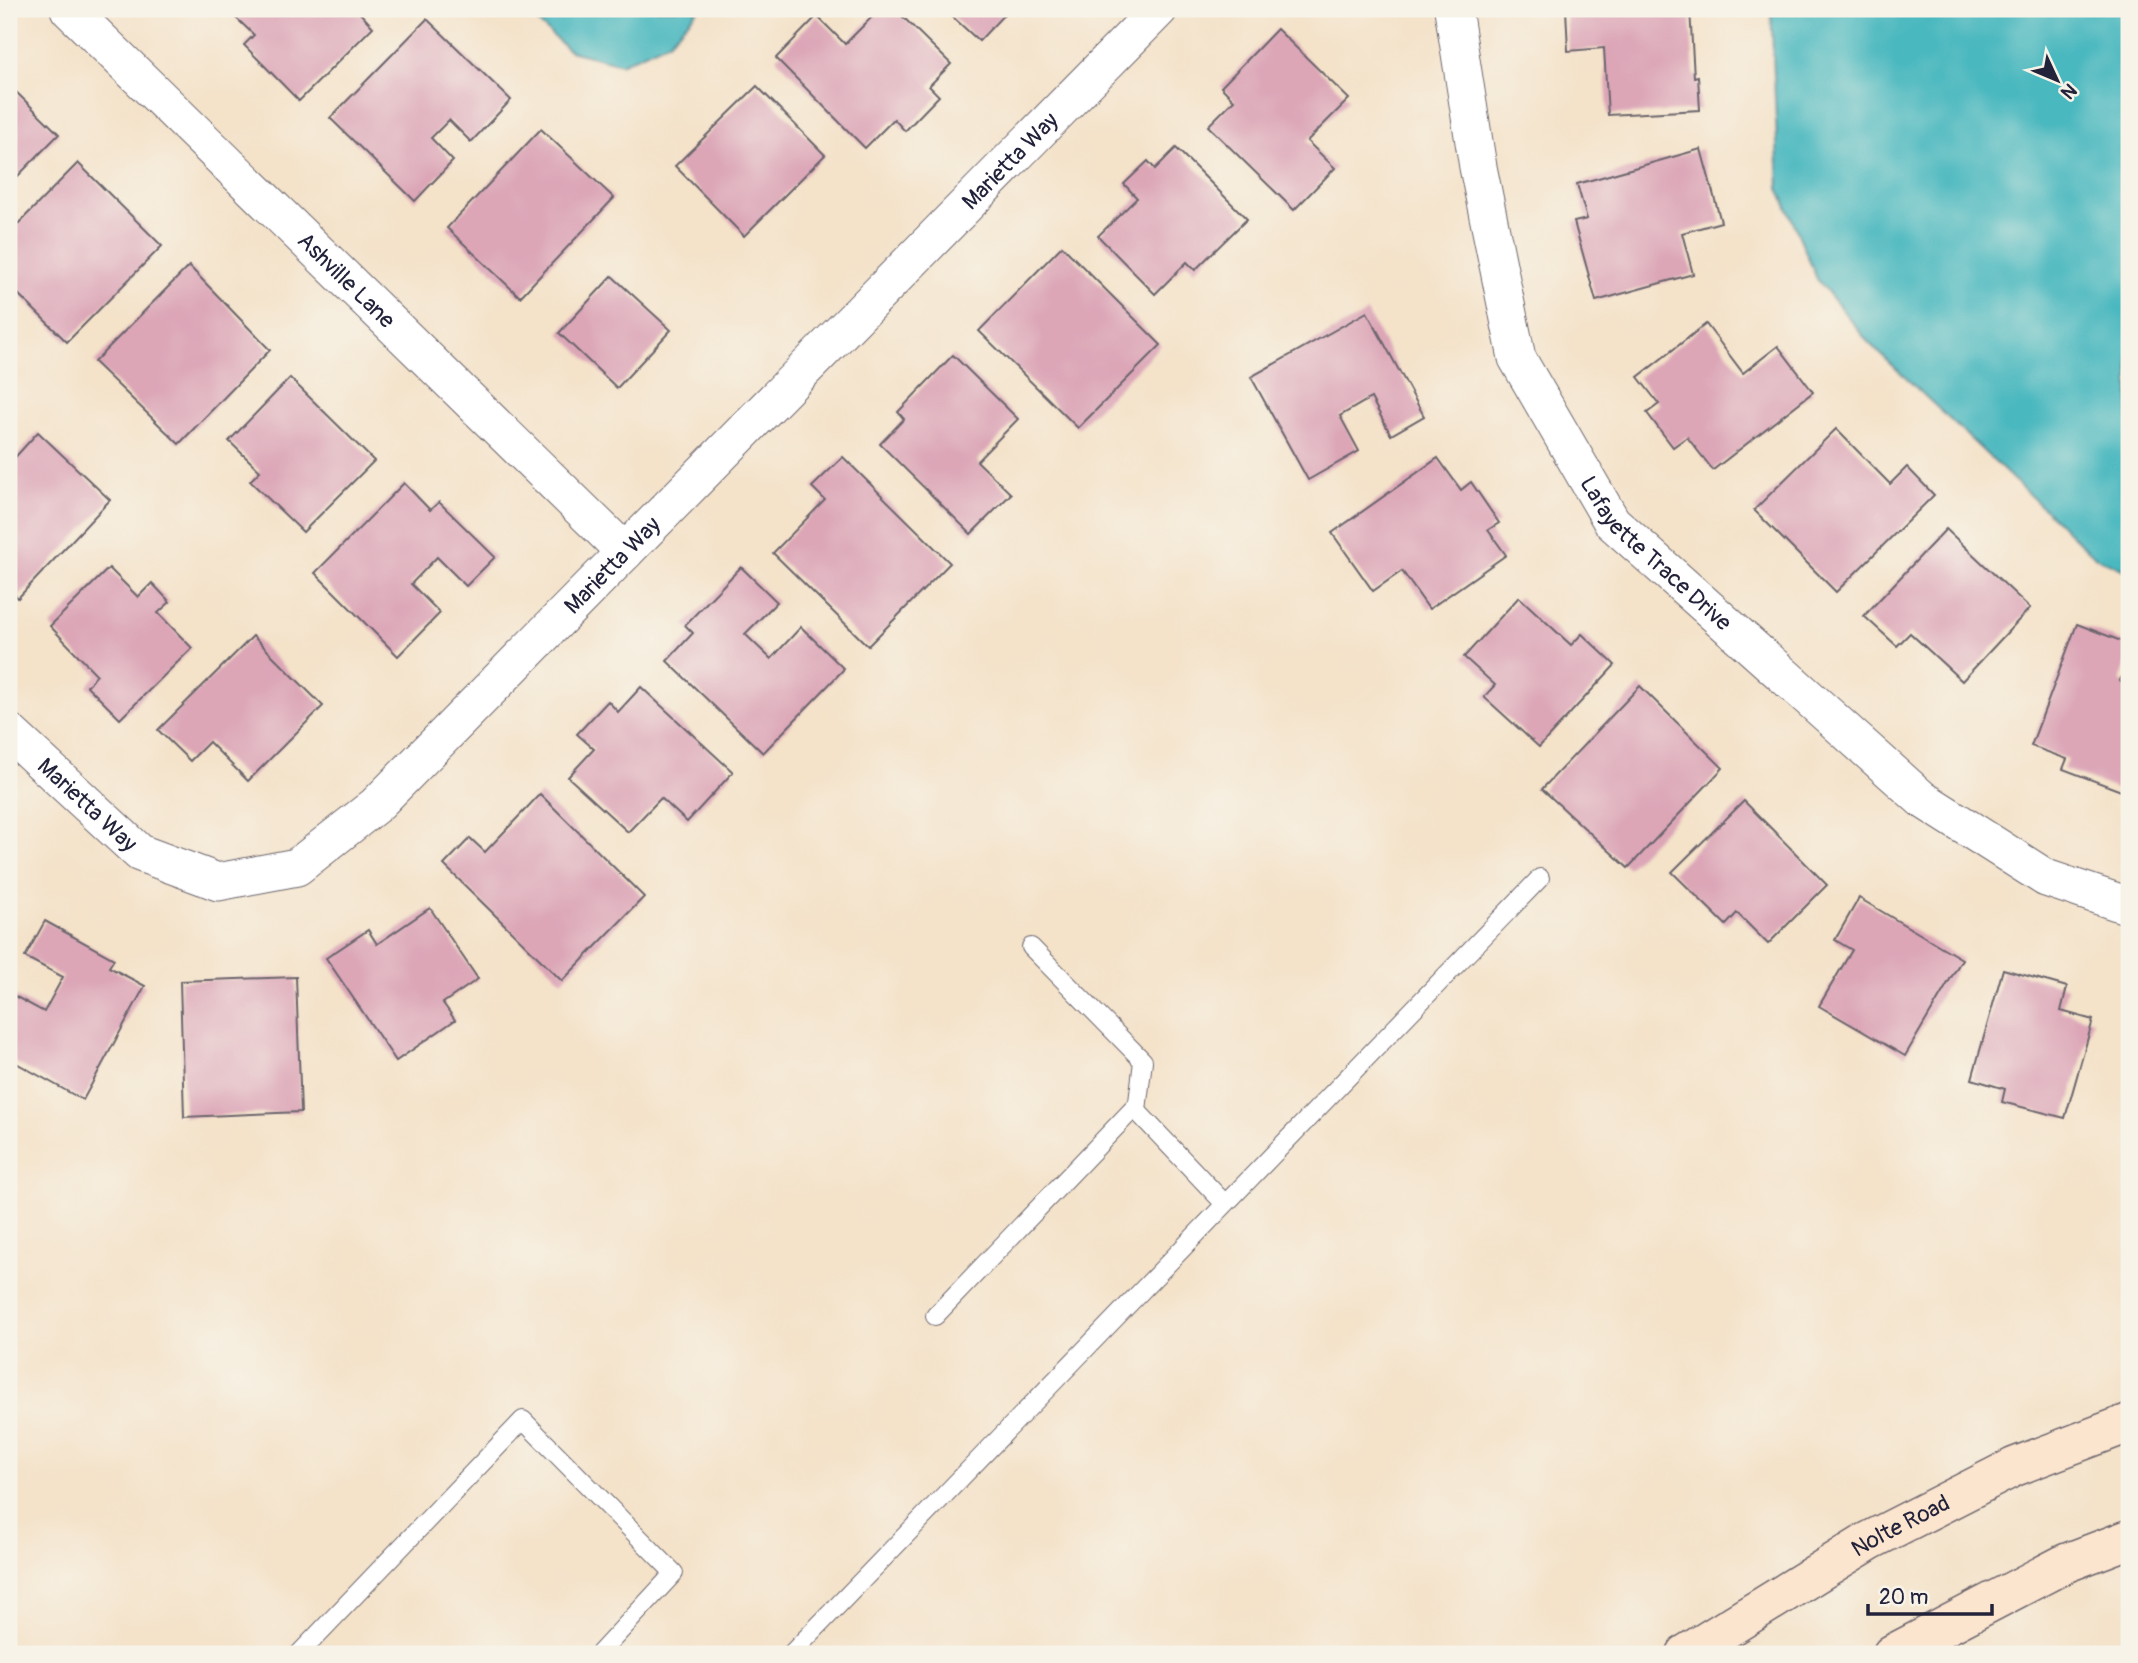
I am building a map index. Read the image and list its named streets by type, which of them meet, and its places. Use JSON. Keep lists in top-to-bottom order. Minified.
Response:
{"streets":{"street":["Marietta Way","Ashville Lane","Lafayette Trace Drive","Nolte Road"]},"crossings":[["Marietta Way","Ashville Lane"]],"scale_bar":"20 m","north":"bottom right"}
